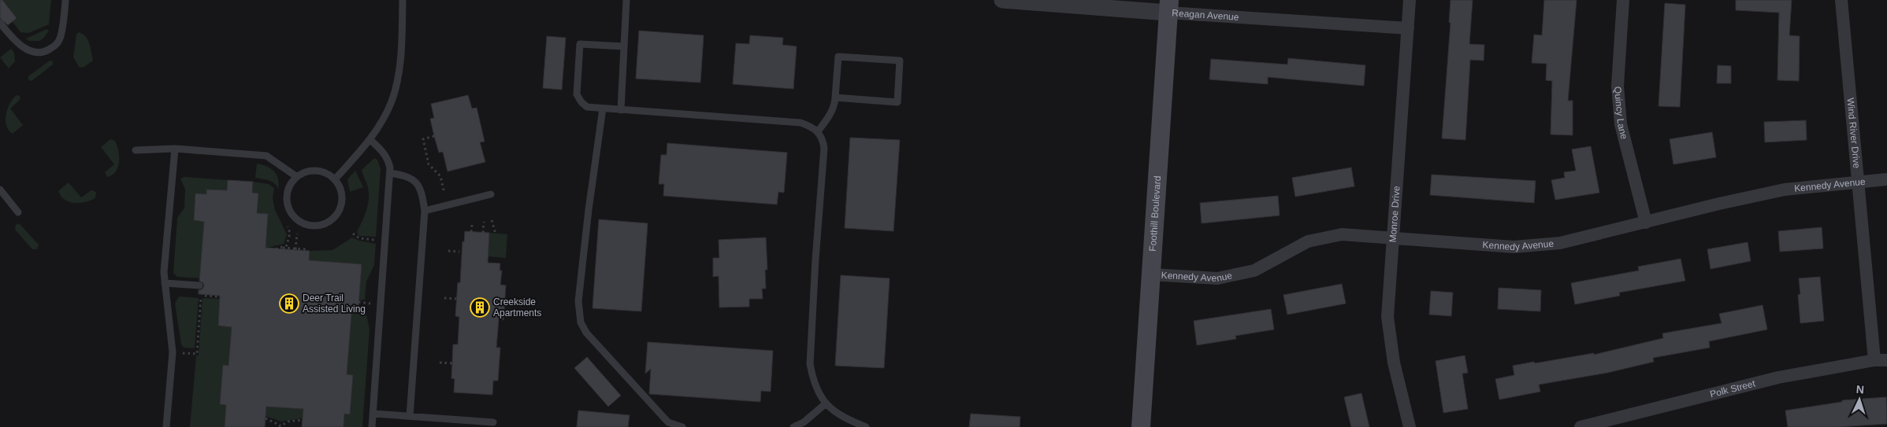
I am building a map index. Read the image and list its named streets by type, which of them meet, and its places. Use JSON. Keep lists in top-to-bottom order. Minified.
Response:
{"streets":{"main road":["Foothill Boulevard"],"street":["Reagan Avenue","Quincy Lane","Wind River Drive","Kennedy Avenue","Monroe Drive","Polk Street"]},"crossings":[["Reagan Avenue","Foothill Boulevard"],["Reagan Avenue","Monroe Drive"],["Quincy Lane","Kennedy Avenue"],["Wind River Drive","Kennedy Avenue"],["Wind River Drive","Polk Street"],["Kennedy Avenue","Foothill Boulevard"],["Kennedy Avenue","Monroe Drive"]],"places":{"building":["Deer Trail Assisted Living","Creekside Apartments"]},"north":"top"}
